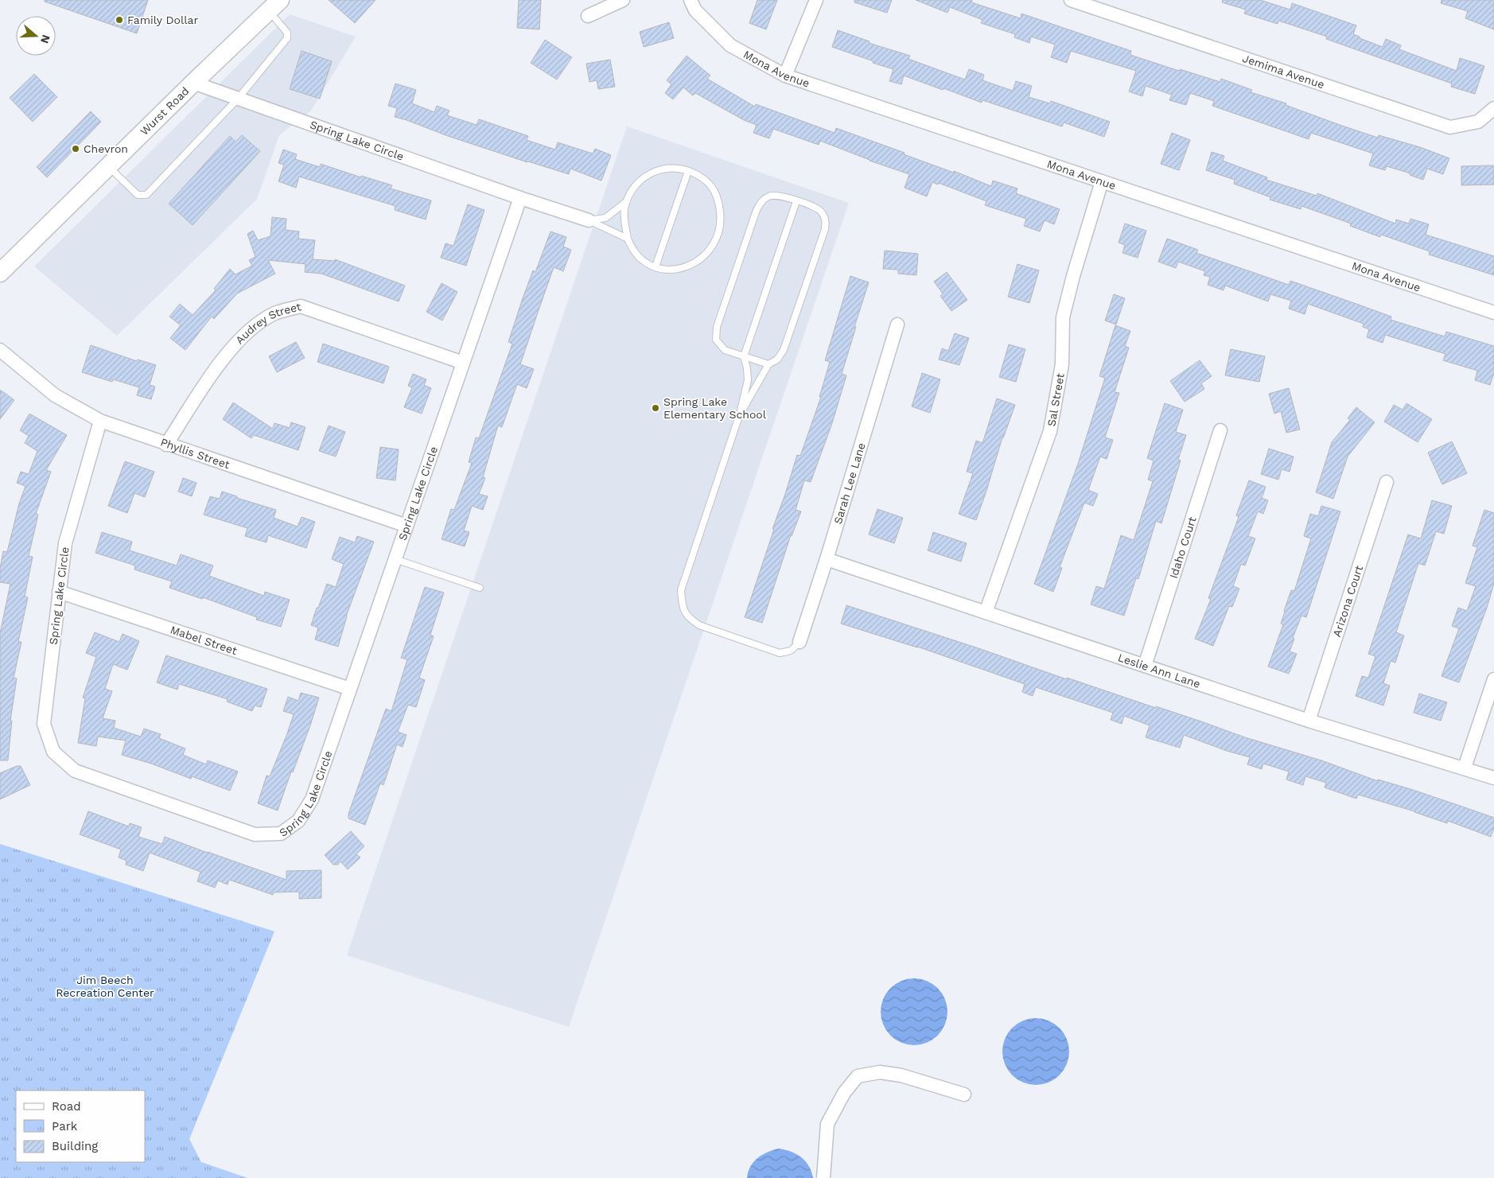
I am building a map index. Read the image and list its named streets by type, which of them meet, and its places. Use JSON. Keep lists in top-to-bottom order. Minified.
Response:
{"streets":{"street":["Mona Avenue","Jemima Avenue","Wurst Road","Spring Lake Circle","Audrey Street","Sal Street","Phyllis Street","Sarah Lee Lane","Idaho Court","Arizona Court","Mabel Street","Leslie Ann Lane"]},"crossings":[["Mona Avenue","Sal Street"],["Wurst Road","Spring Lake Circle"],["Spring Lake Circle","Audrey Street"],["Spring Lake Circle","Phyllis Street"],["Spring Lake Circle","Mabel Street"],["Audrey Street","Phyllis Street"],["Sal Street","Leslie Ann Lane"],["Sarah Lee Lane","Leslie Ann Lane"],["Idaho Court","Leslie Ann Lane"],["Arizona Court","Leslie Ann Lane"]],"parks":["Jim Beech Recreation Center"],"places":["Family Dollar","Chevron","Spring Lake Elementary School"],"legend":["Road","Park","Building"],"north":"right"}
